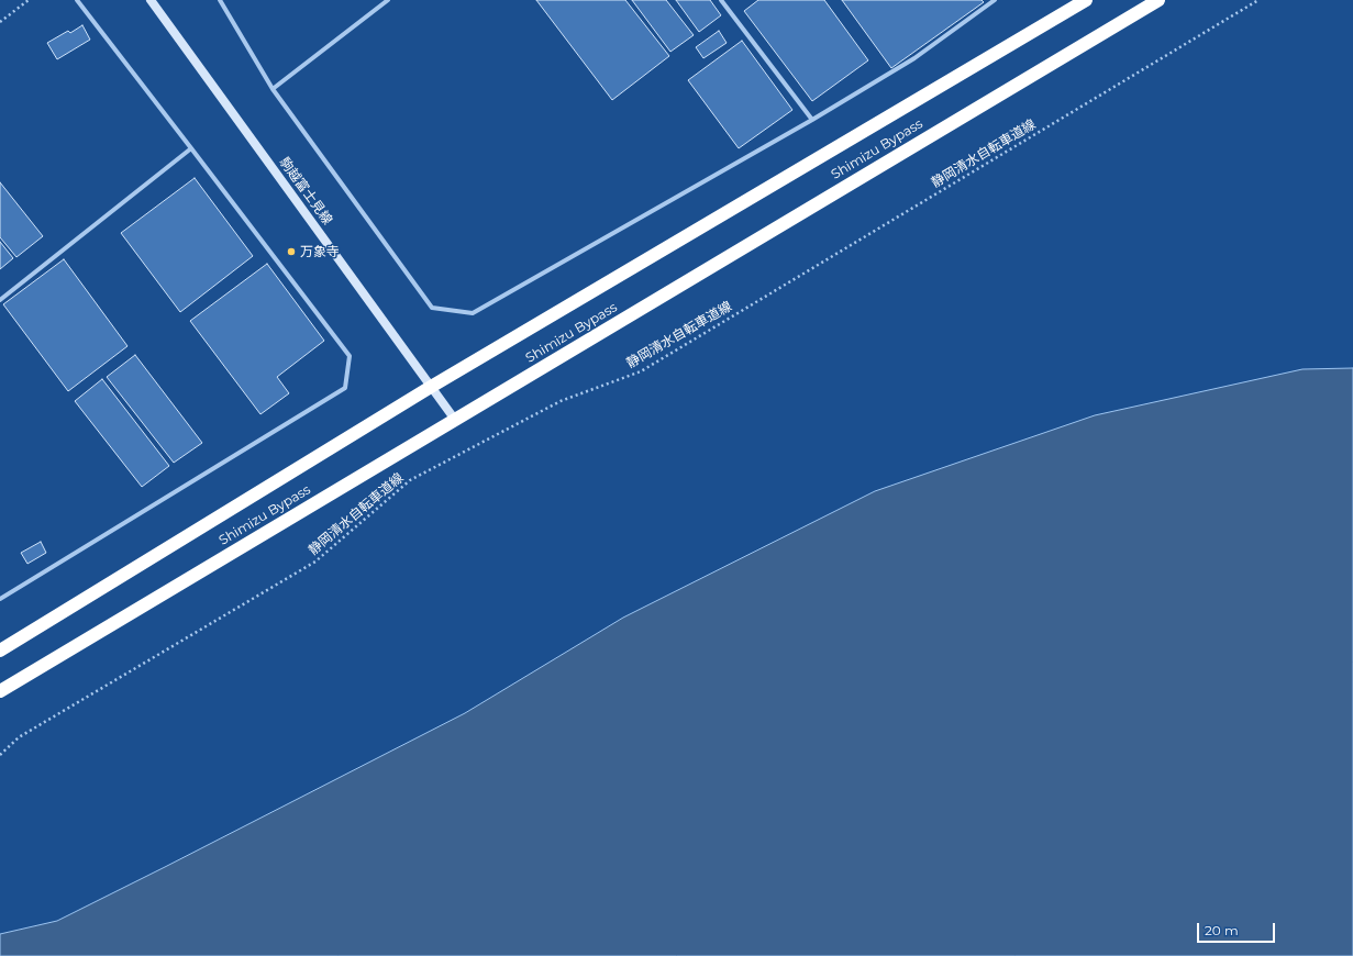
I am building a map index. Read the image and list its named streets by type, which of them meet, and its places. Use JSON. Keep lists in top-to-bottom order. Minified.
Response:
{"streets":{"highway":["Shimizu Bypass"],"main road":["駒越富士見線"],"path":["静岡清水自転車道線"]},"crossings":[["Shimizu Bypass","駒越富士見線"]],"places":["万象寺"],"scale_bar":"20 m"}
